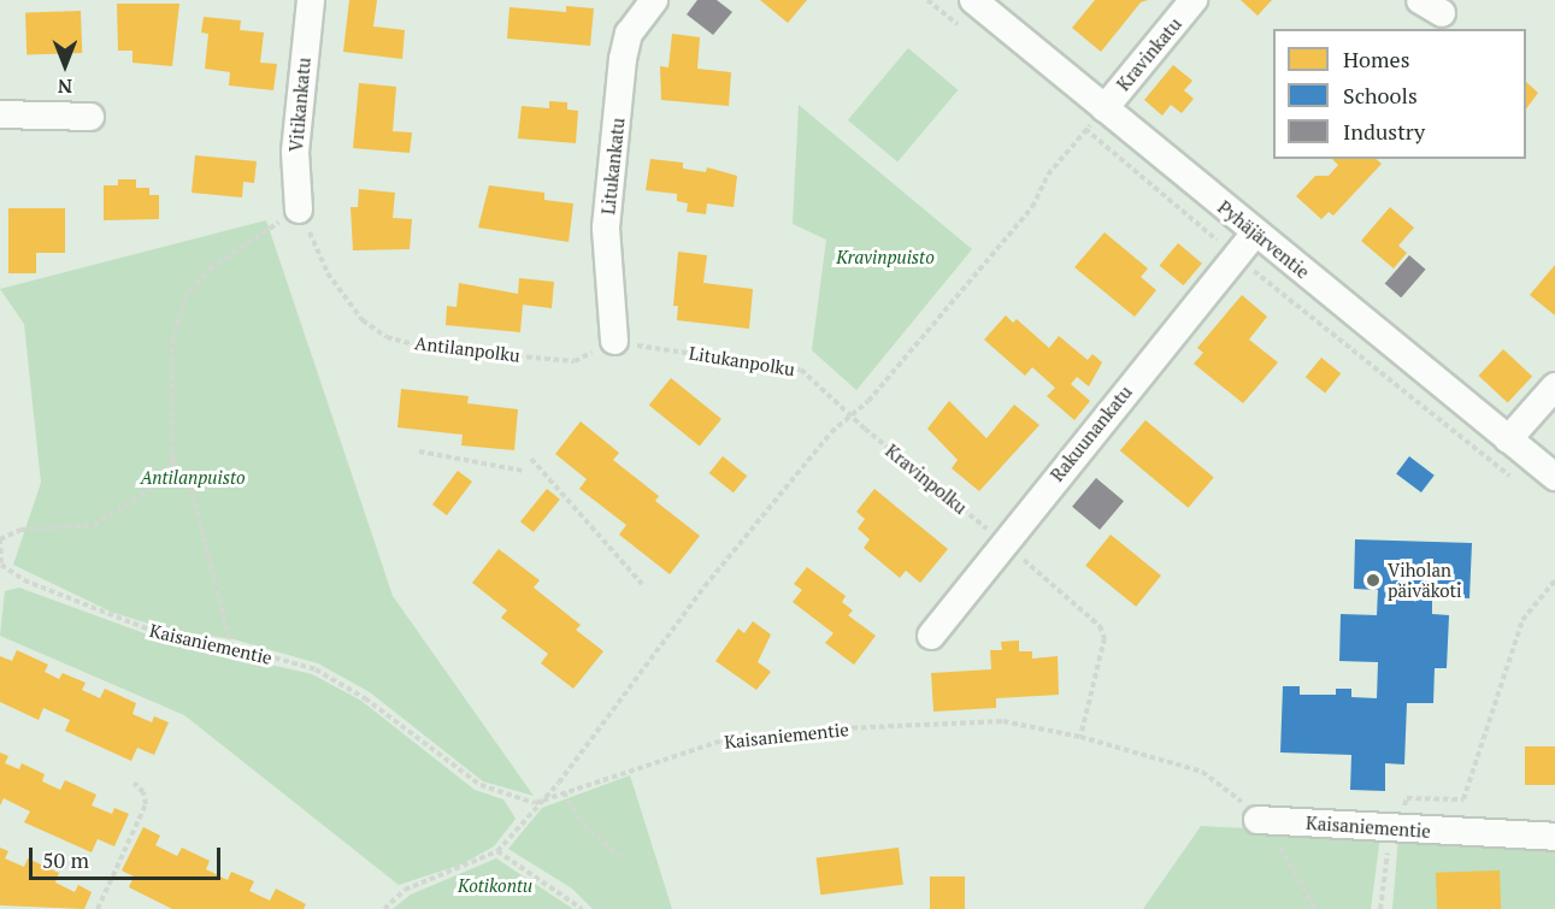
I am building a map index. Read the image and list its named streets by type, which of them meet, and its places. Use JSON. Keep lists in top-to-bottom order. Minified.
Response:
{"streets":{"street":["Kravinkatu","Vitikankatu","Litukankatu","Pyhäjärventie","Rakuunankatu","Kaisaniementie"],"path":["Antilanpolku","Litukanpolku","Kravinpolku"]},"crossings":[["Kravinkatu","Pyhäjärventie"],["Vitikankatu","Antilanpolku"],["Litukankatu","Antilanpolku"],["Litukankatu","Litukanpolku"],["Pyhäjärventie","Rakuunankatu"],["Antilanpolku","Litukanpolku"],["Litukanpolku","Kravinpolku"],["Rakuunankatu","Kravinpolku"],["Kravinpolku","Kaisaniementie"]],"parks":["Kravinpuisto","Antilanpuisto","Kotikontu"],"places":["Viholan päiväkoti"],"legend":["Homes","Schools","Industry"],"scale_bar":"50 m","north":"bottom"}
